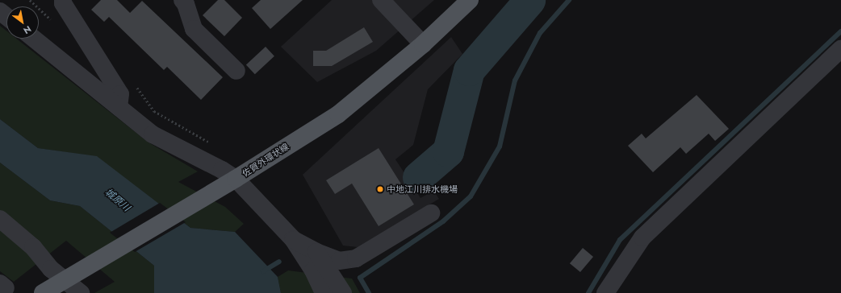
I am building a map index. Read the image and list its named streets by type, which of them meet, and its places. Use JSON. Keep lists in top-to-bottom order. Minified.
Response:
{"streets":{"main road":["佐賀外環状線"]},"water":["城原川"],"places":["中地江川排水機場"],"north":"bottom right"}
